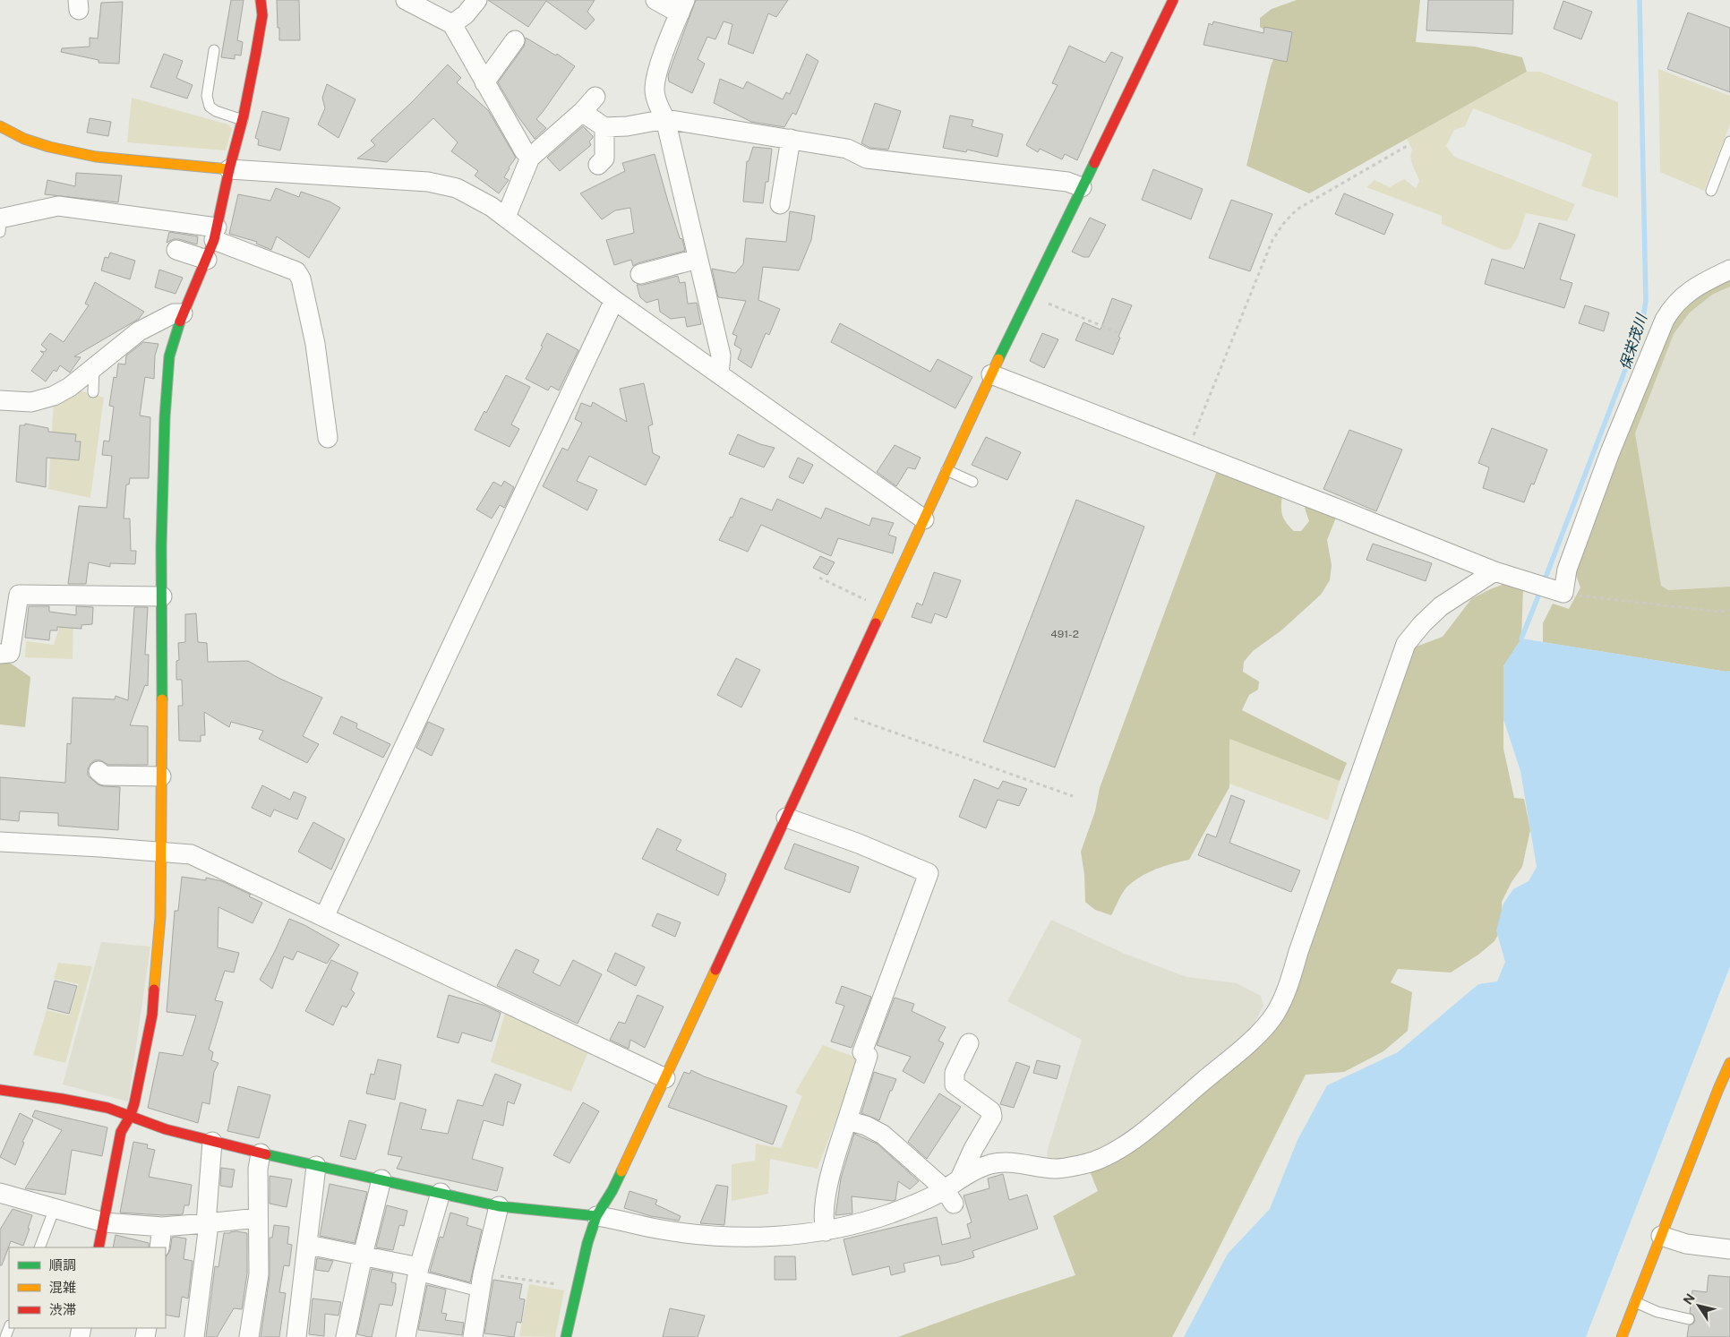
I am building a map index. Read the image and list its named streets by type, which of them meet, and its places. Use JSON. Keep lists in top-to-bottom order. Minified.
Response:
{"water":["保栄茂川"],"house_numbers":["491-2"],"legend":["順調","混雑","渋滞"],"north":"top left"}
